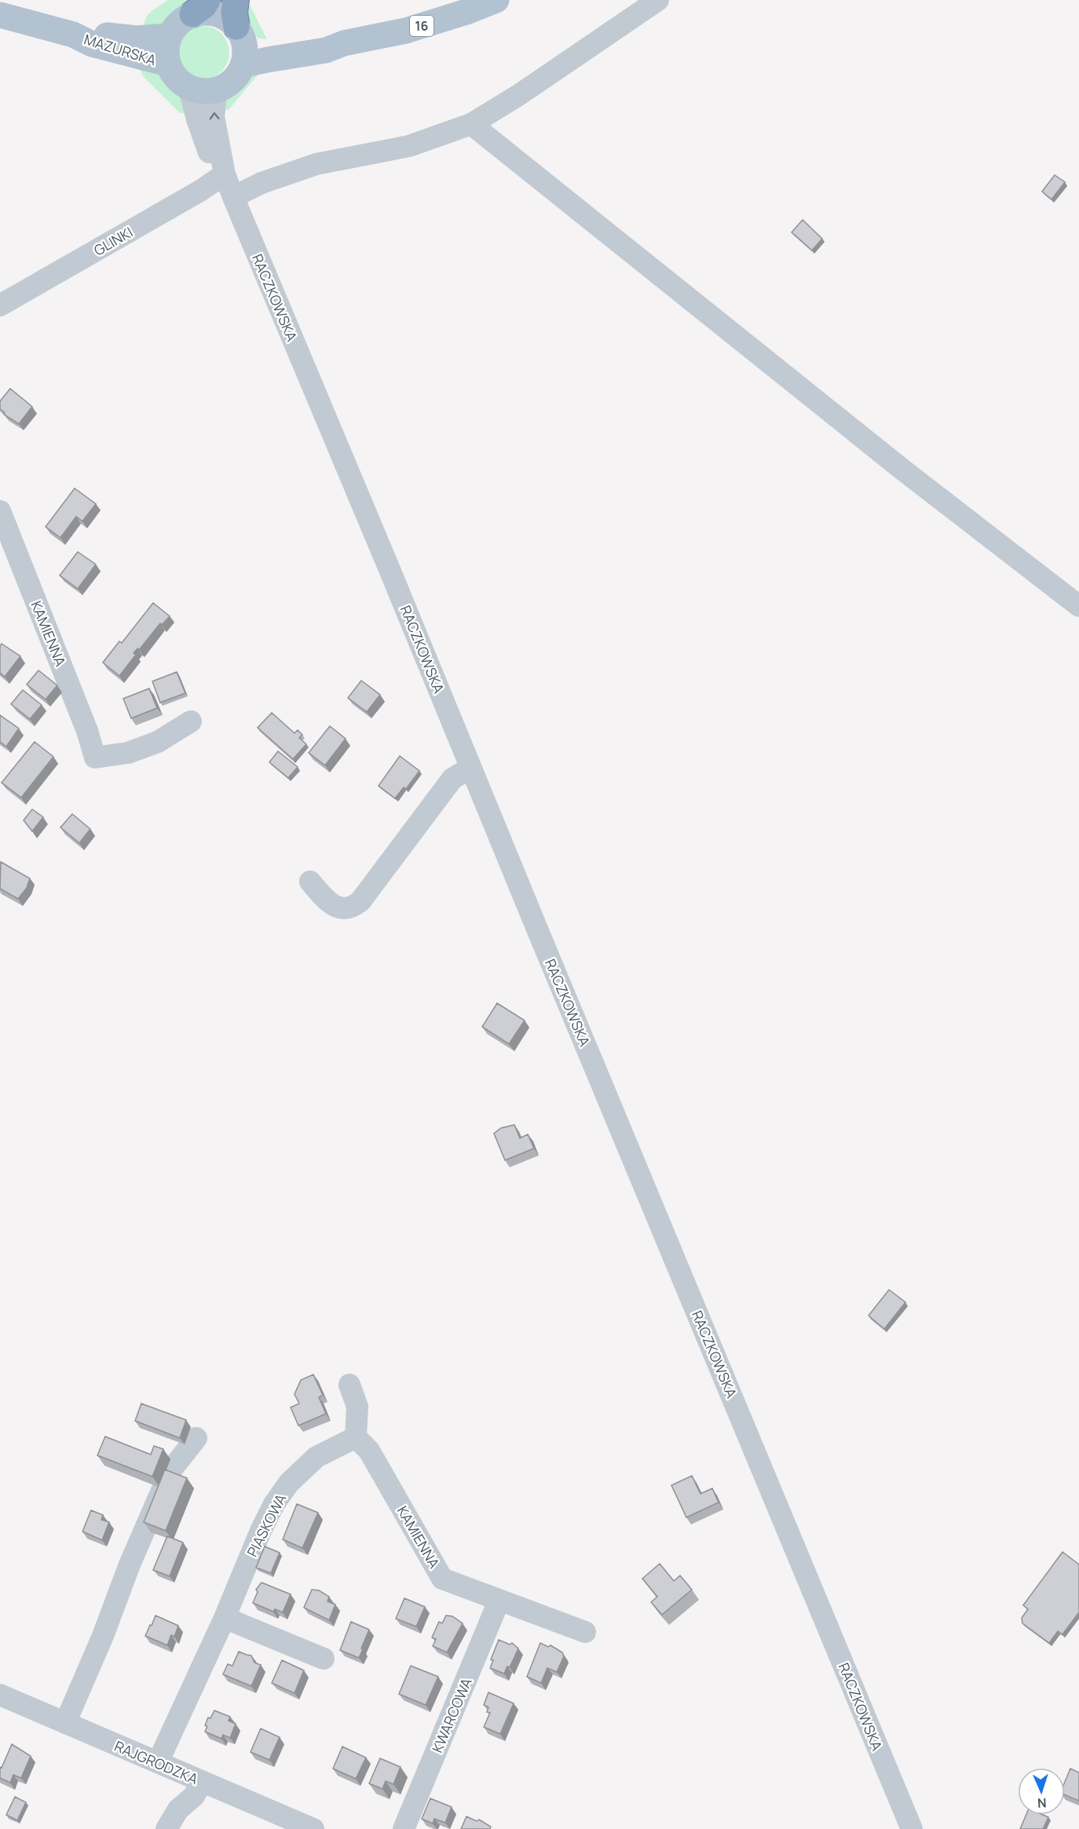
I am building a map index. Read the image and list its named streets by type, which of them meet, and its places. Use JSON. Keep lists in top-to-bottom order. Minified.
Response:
{"streets":{"main road":["16","MAZURSKA"],"street":["GLINKI","RACZKOWSKA","KAMIENNA","PIASKOWA","KWARCOWA","RAJGRODZKA"]},"crossings":[["16","MAZURSKA"],["16","RACZKOWSKA"],["MAZURSKA","RACZKOWSKA"],["GLINKI","RACZKOWSKA"],["KAMIENNA","PIASKOWA"],["KAMIENNA","KWARCOWA"],["PIASKOWA","RAJGRODZKA"]],"north":"bottom"}
